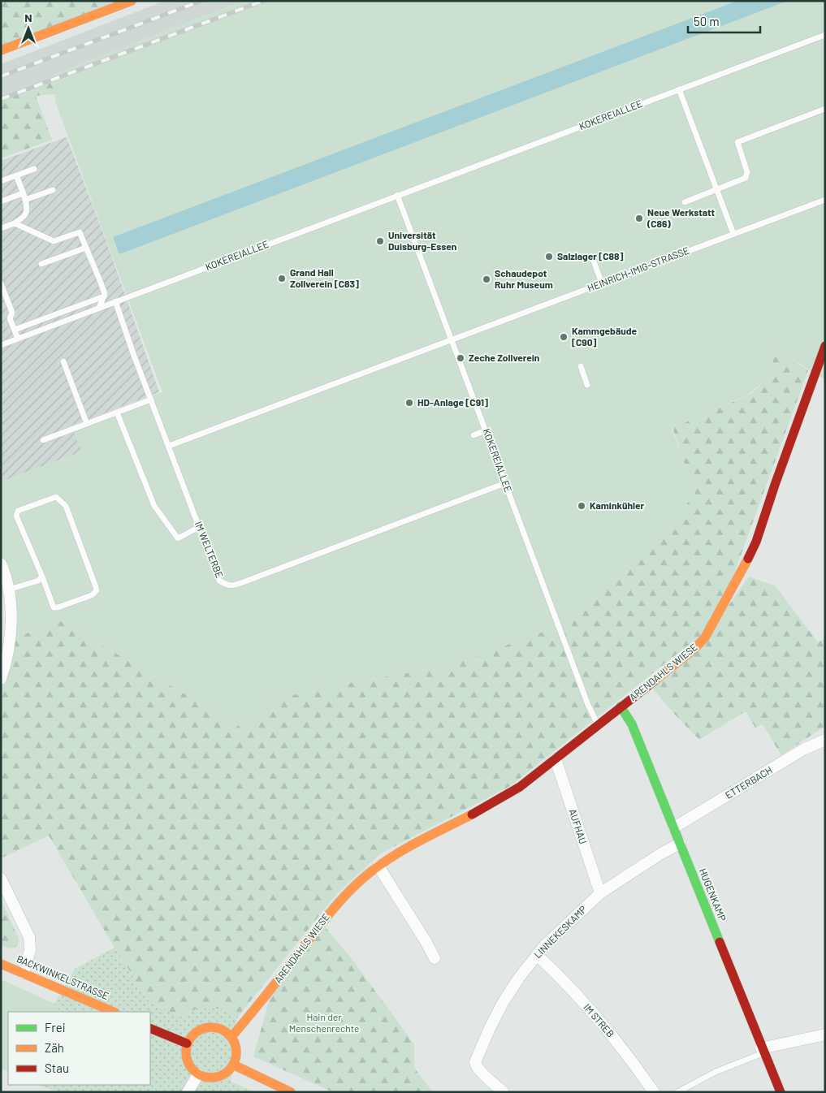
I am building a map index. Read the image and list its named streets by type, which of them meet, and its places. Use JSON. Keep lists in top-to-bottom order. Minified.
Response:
{"streets":{"street":["ARENDAHLS WIESE","ETTERBACH","AUFHAU","HUGENKAMP","LINNEKESKAMP","BACKWINKELSTRASSE","IM STREB"],"lane":["KOKEREIALLEE","HEINRICH-IMIG-STRASSE","IM WELTERBE"]},"crossings":[["KOKEREIALLEE","HEINRICH-IMIG-STRASSE"],["KOKEREIALLEE","IM WELTERBE"],["KOKEREIALLEE","ARENDAHLS WIESE"],["HEINRICH-IMIG-STRASSE","IM WELTERBE"],["ARENDAHLS WIESE","AUFHAU"],["ARENDAHLS WIESE","HUGENKAMP"],["ETTERBACH","HUGENKAMP"],["AUFHAU","LINNEKESKAMP"],["HUGENKAMP","LINNEKESKAMP"],["LINNEKESKAMP","IM STREB"]],"parks":["Hain der Menschenrechte"],"places":["Neue Werkstatt (C86)","Universität Duisburg-Essen","Salzlager [C88]","Grand Hall Zollverein [C83]","Schaudepot Ruhr Museum","Kammgebäude [C90]","Zeche Zollverein","HD-Anlage [C91]","Kaminkühler"],"legend":["Frei","Zäh","Stau"],"scale_bar":"50 m","north":"top"}
